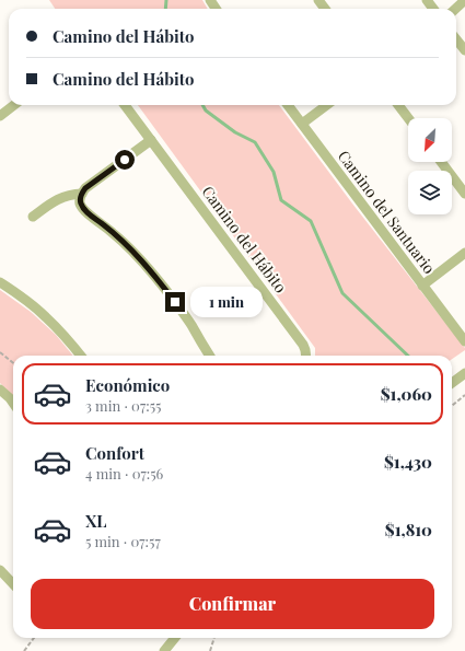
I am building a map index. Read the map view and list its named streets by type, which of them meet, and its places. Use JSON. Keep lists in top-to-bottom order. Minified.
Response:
{"streets":{"street":["Camino del Santuario","Camino del Hábito"]},"north":"bottom left","page":{"banner":["Camino del Hábito","Camino del Hábito"],"bubble":"1 min","list":[{"name":"Económico","note":"3 min · 07:55","value":"$1,060"},{"name":"Confort","note":"4 min · 07:56","value":"$1,430"},{"name":"XL","note":"5 min · 07:57","value":"$1,810"}],"buttons":"Confirmar"}}
